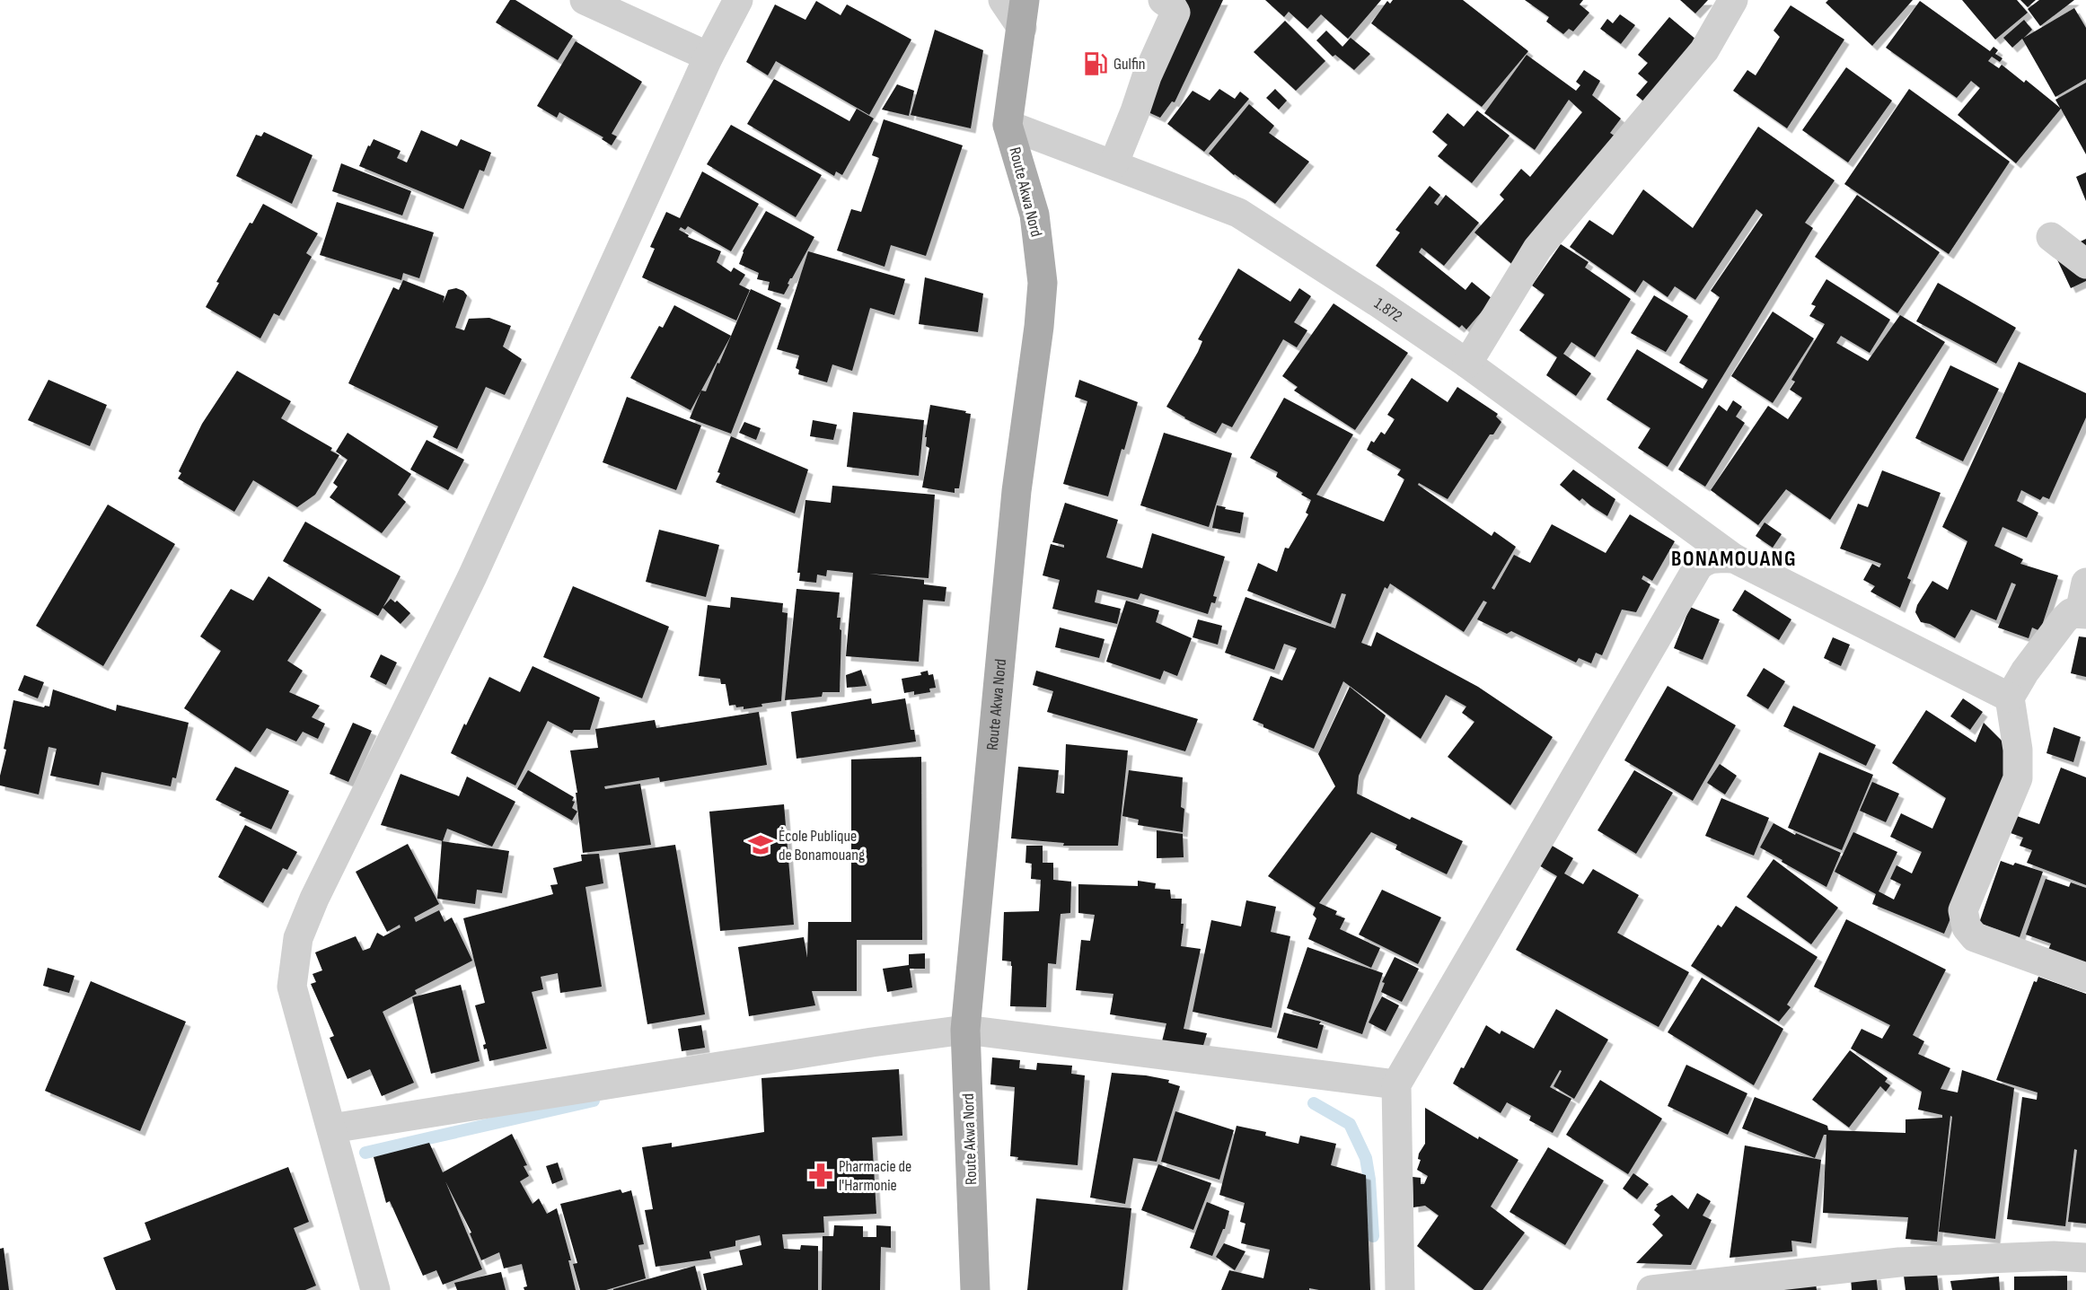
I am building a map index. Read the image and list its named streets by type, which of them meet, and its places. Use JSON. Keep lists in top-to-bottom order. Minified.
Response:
{"streets":{"main road":["Route Akwa Nord"],"street":["1.872"]},"crossings":[["Route Akwa Nord","1.872"]],"districts":["BONAMOUANG"],"places":{"fuel station":["Gulfin"],"school or university":["École Publique de Bonamouang"],"pharmacy":["Pharmacie de l'Harmonie"]}}
